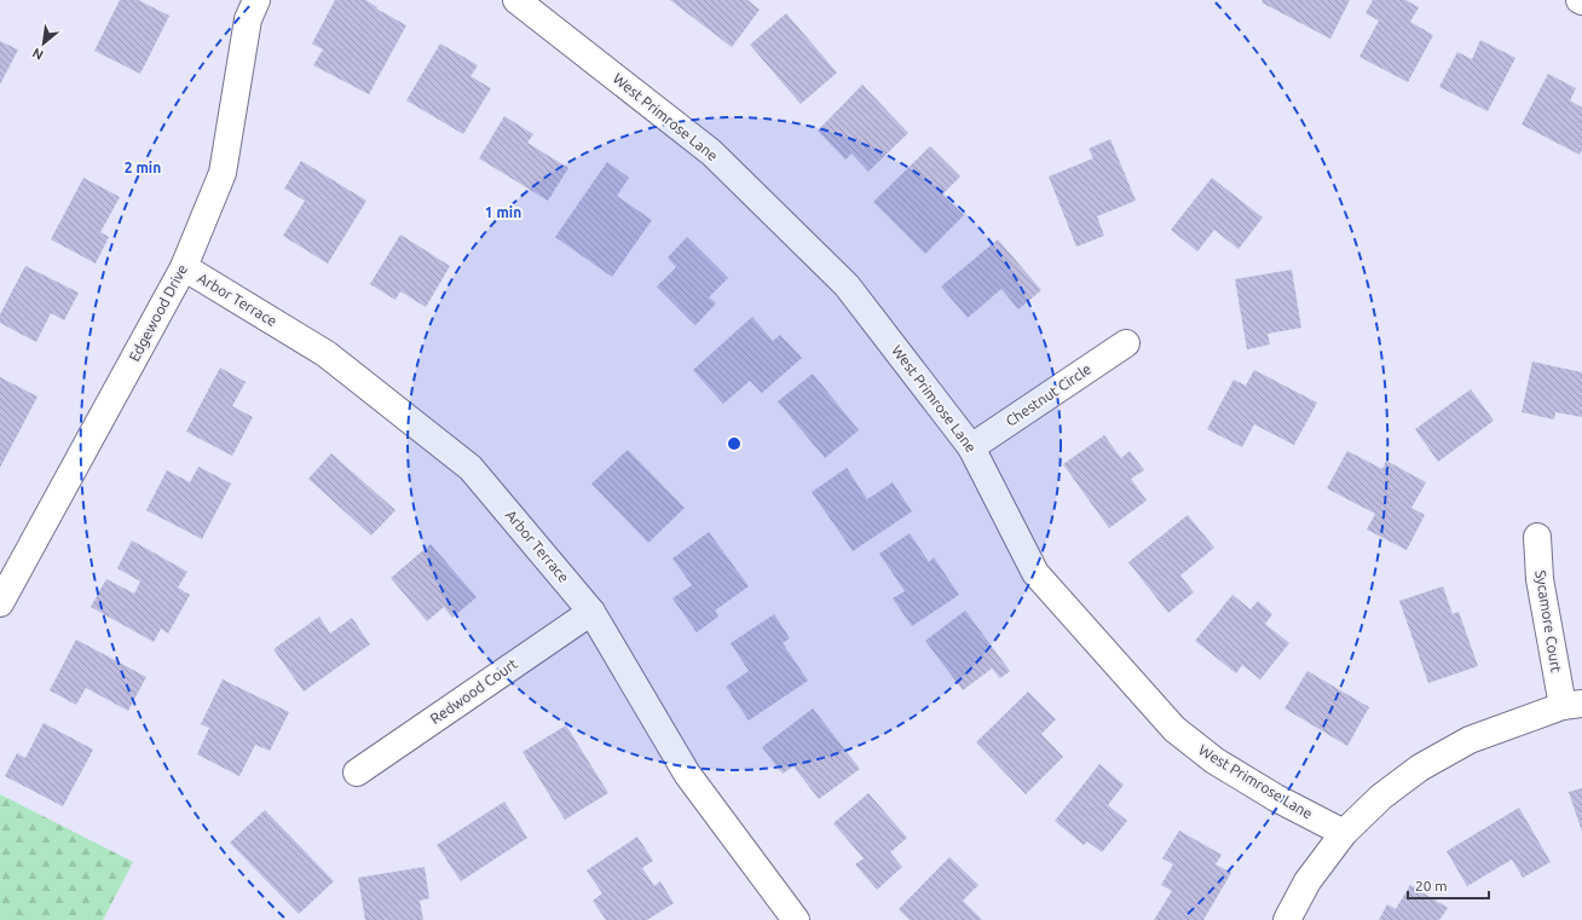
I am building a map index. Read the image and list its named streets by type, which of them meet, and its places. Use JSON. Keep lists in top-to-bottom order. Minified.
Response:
{"streets":{"street":["West Primrose Lane","Arbor Terrace","Edgewood Drive","Chestnut Circle","Sycamore Court","Redwood Court"]},"crossings":[["West Primrose Lane","Chestnut Circle"],["Arbor Terrace","Edgewood Drive"],["Arbor Terrace","Redwood Court"]],"scale_bar":"20 m","north":"bottom left","rings":["2 min","1 min"]}
